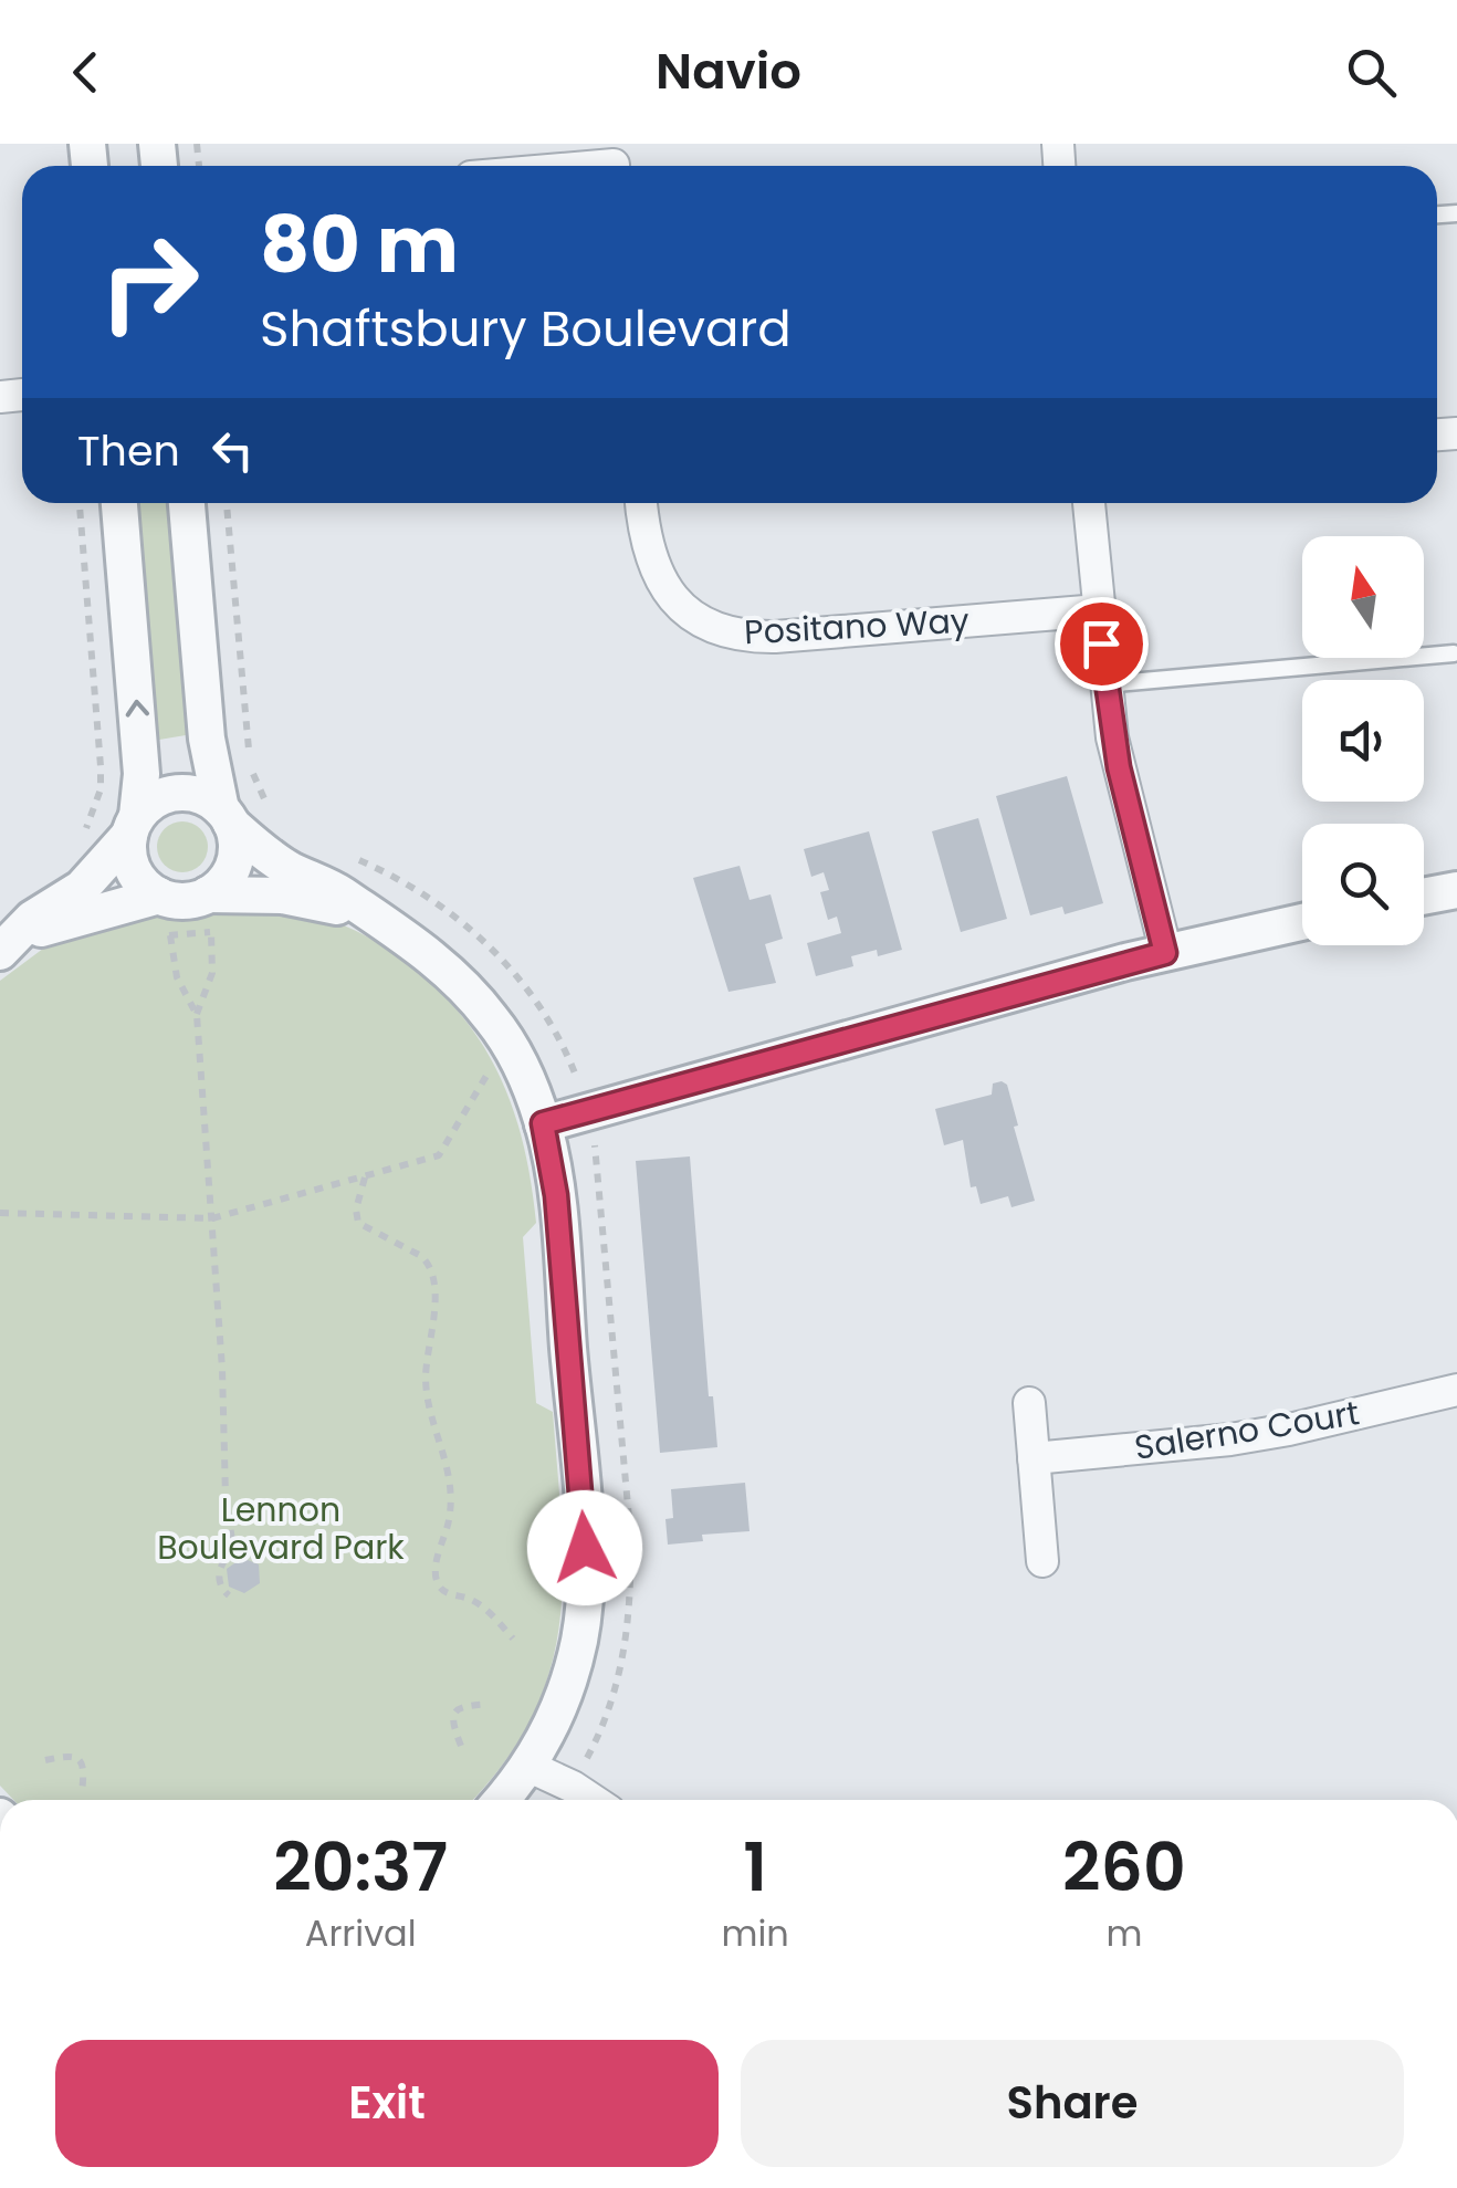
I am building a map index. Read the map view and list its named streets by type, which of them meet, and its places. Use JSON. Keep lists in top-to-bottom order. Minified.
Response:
{"streets":{"street":["Positano Way","Salerno Court"]},"parks":["Lennon Boulevard Park"],"north":"top","page":{"header":"Navio","turn":["80 m","Shaftsbury Boulevard"],"then":"Then","eta":["20:37","Arrival","1","min","260","m"],"buttons":["Exit","Share"]}}
